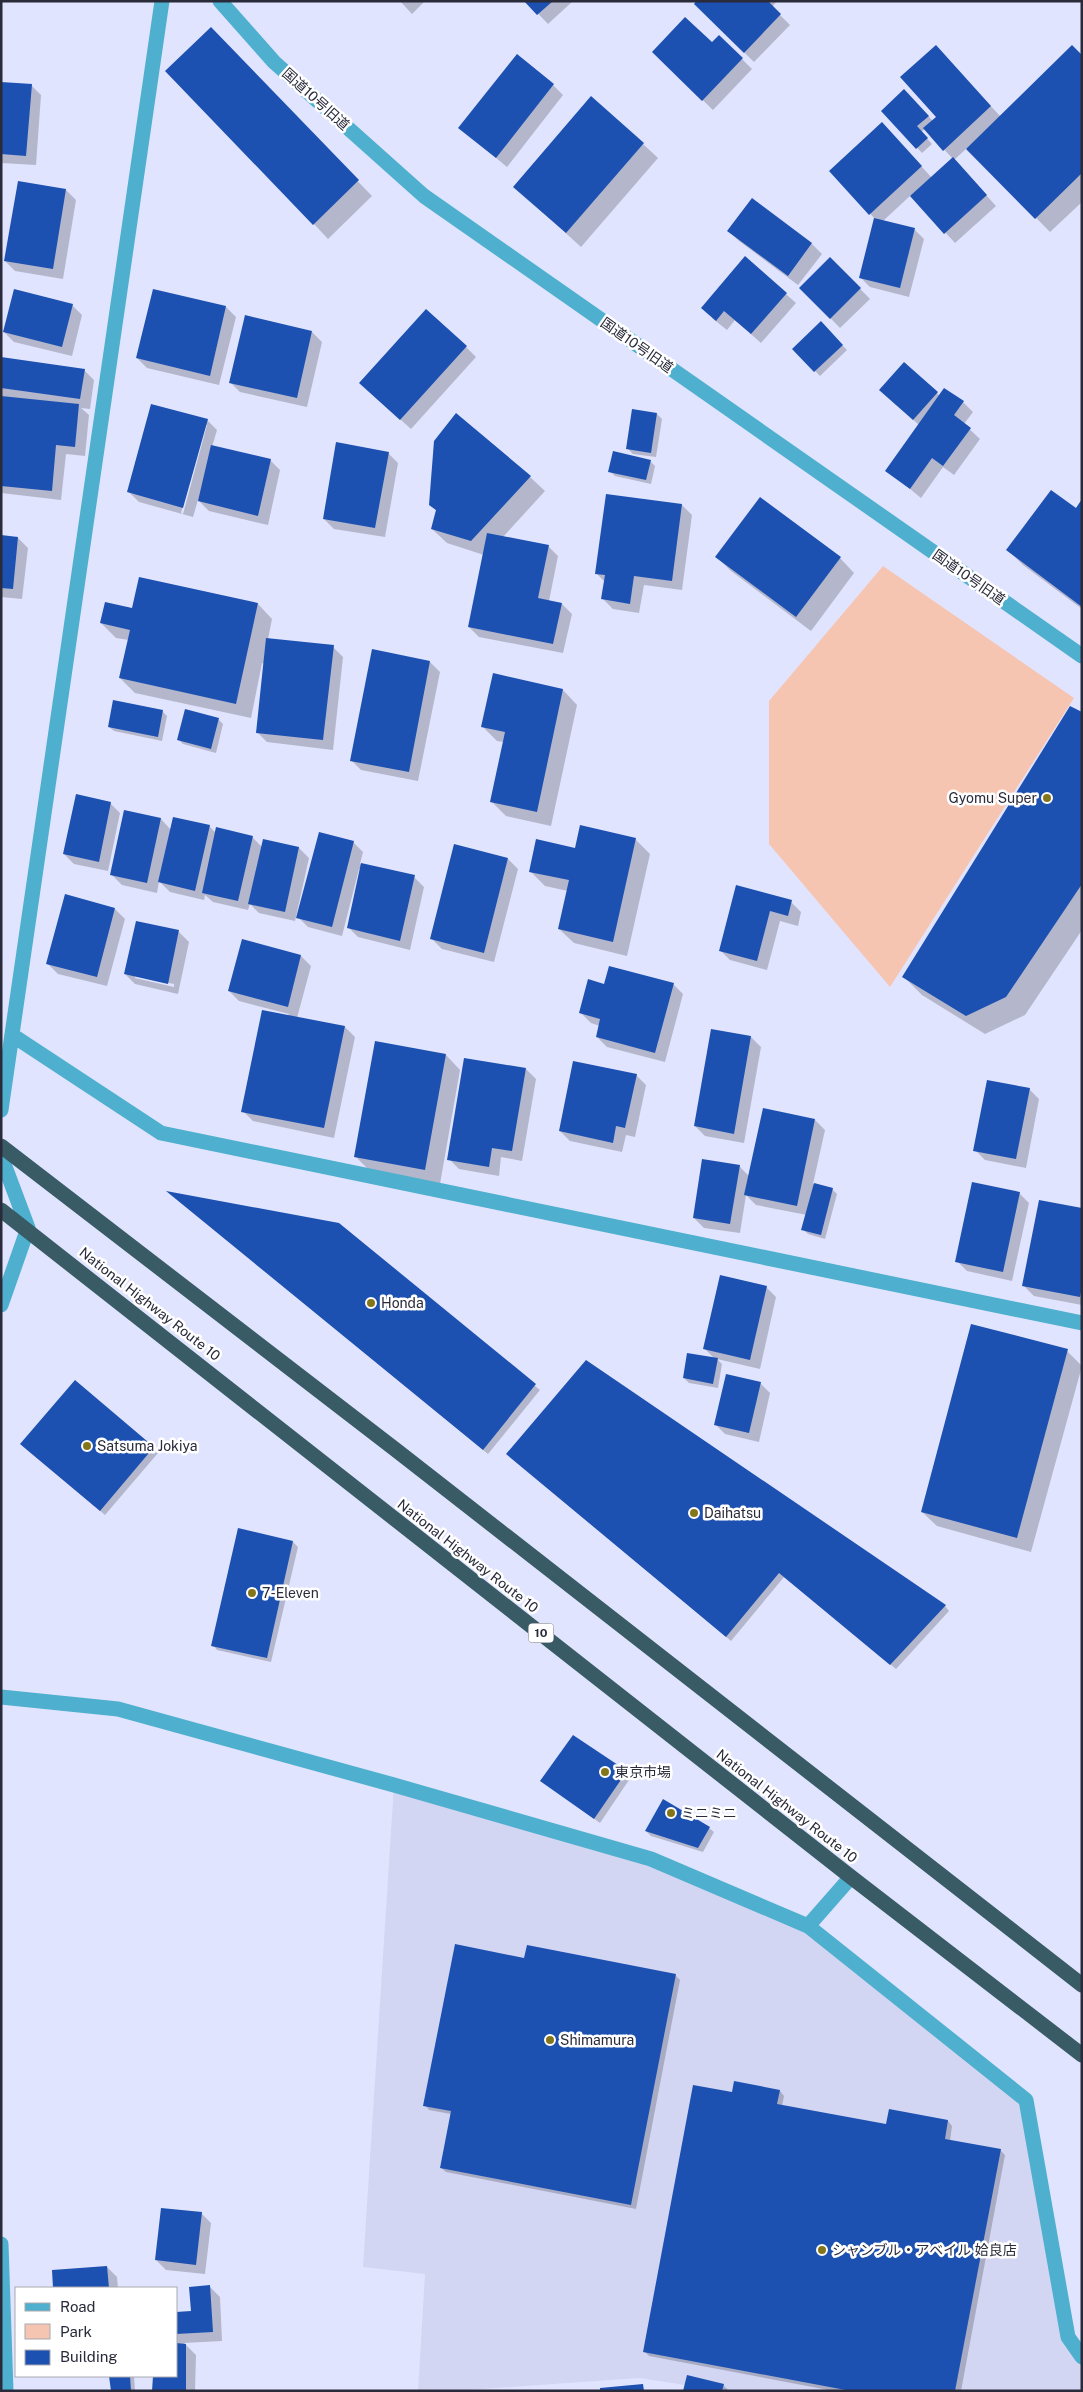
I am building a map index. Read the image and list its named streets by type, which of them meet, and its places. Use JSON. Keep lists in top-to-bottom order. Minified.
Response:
{"streets":{"highway":["National Highway Route 10","10"],"street":["国道10号旧道"]},"places":["Gyomu Super","Honda","Satsuma Jokiya","Daihatsu","7-Eleven","東京市場","ミニミニ","Shimamura","シャンブル・アベイル 姶良店"],"legend":["Road","Park","Building"]}
